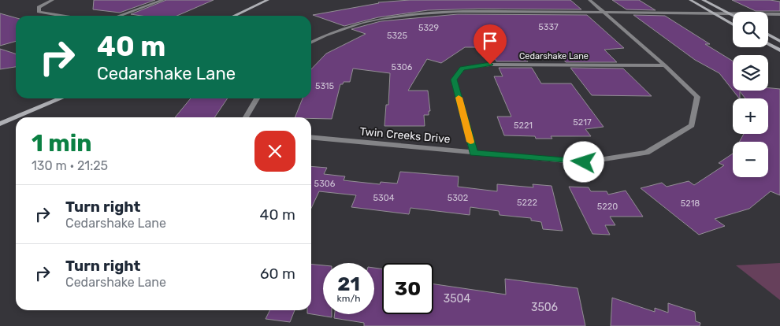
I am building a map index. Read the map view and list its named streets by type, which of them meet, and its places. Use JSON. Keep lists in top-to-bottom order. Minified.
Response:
{"streets":{"street":["Cedarshake Lane","Twin Creeks Drive"]},"crossings":[["Cedarshake Lane","Twin Creeks Drive"]],"house_numbers":["5337","5329","5325","5306","5315","5217","5221","5306","5304","5302","5222","5218","5220","3504","3506"],"page":{"map_buttons":["+","−"],"turn":["40 m","Cedarshake Lane"],"heading":["1 min","130 m · 21:25"],"list":[{"name":"Turn right","note":"Cedarshake Lane","value":"40 m"},{"name":"Turn right","note":"Cedarshake Lane","value":"60 m"}],"speed":"21 km/h","limit":"30"}}
